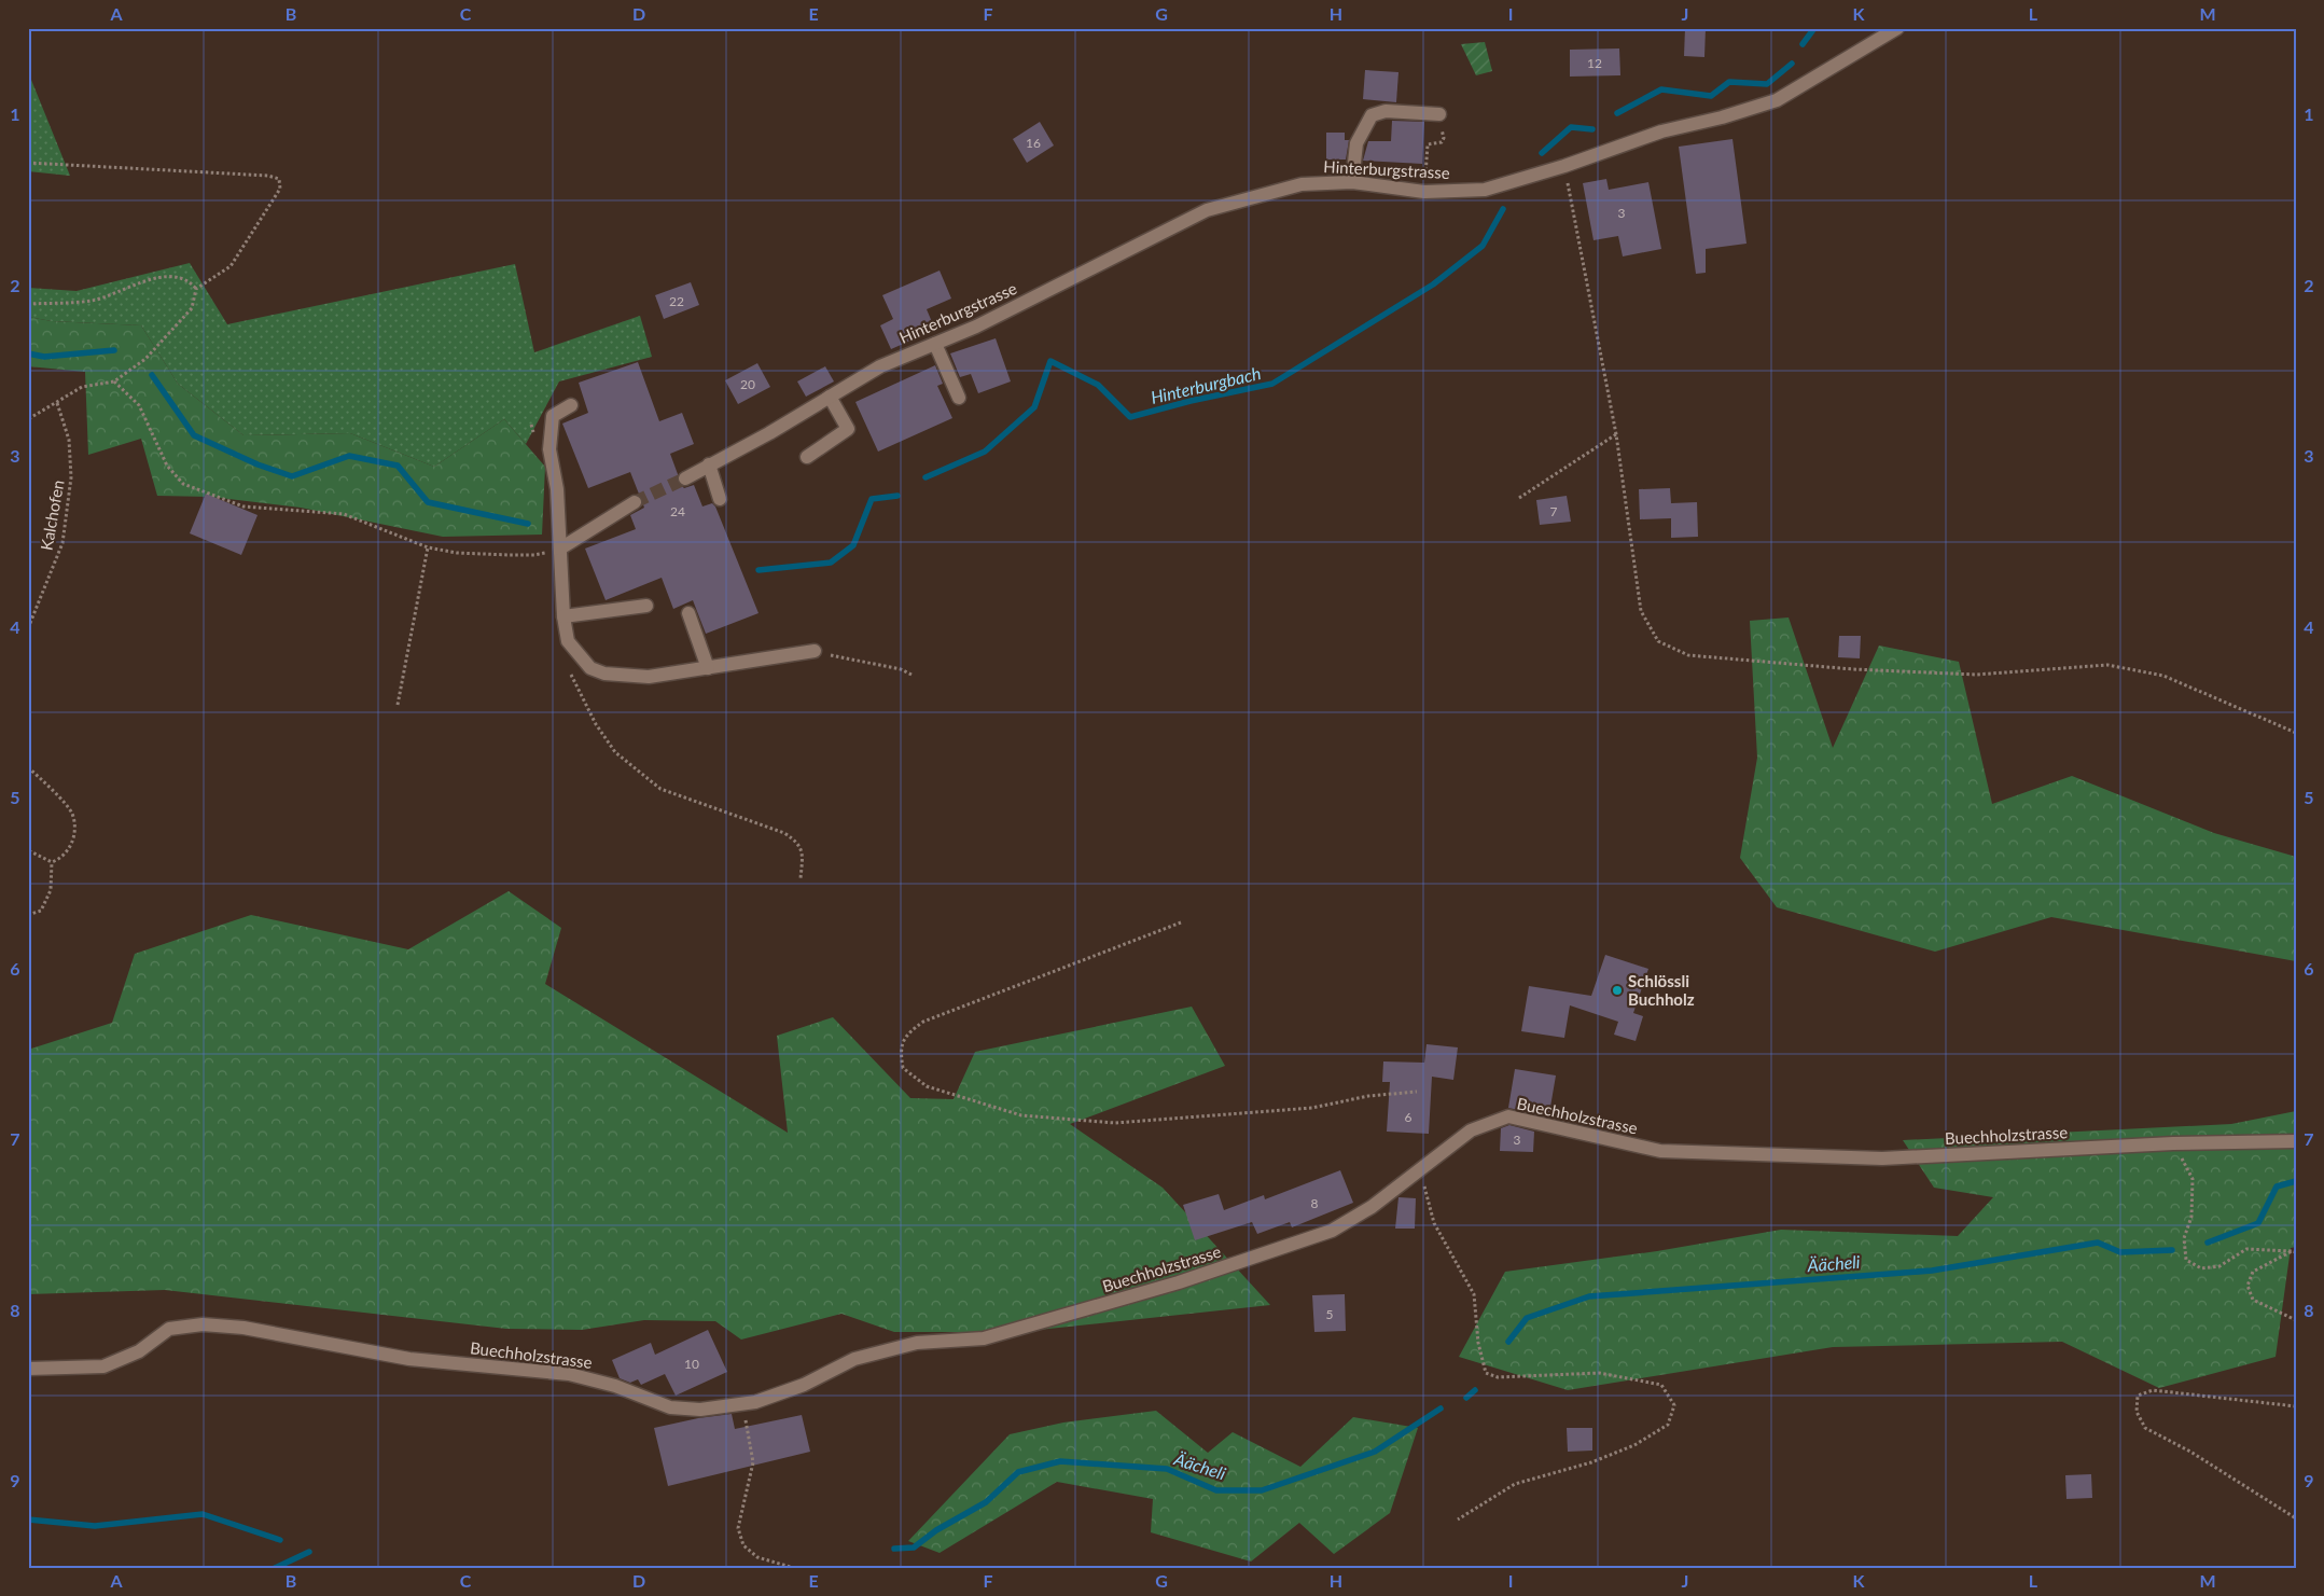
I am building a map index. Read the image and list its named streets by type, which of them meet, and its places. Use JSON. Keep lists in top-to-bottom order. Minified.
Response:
{"streets":{"street":["Hinterburgstrasse","Buechholzstrasse"],"path":["Kalchofen"]},"water":["Hinterburgbach","Äächeli"],"places":["Schlössli Buchholz"],"house_numbers":["12","16","3","22","20","24","7","6","3","8","5","10"],"grid":{"columns":["A","B","C","D","E","F","G","H","I","J","K","L","M"],"rows":["1","2","3","4","5","6","7","8","9"]}}
